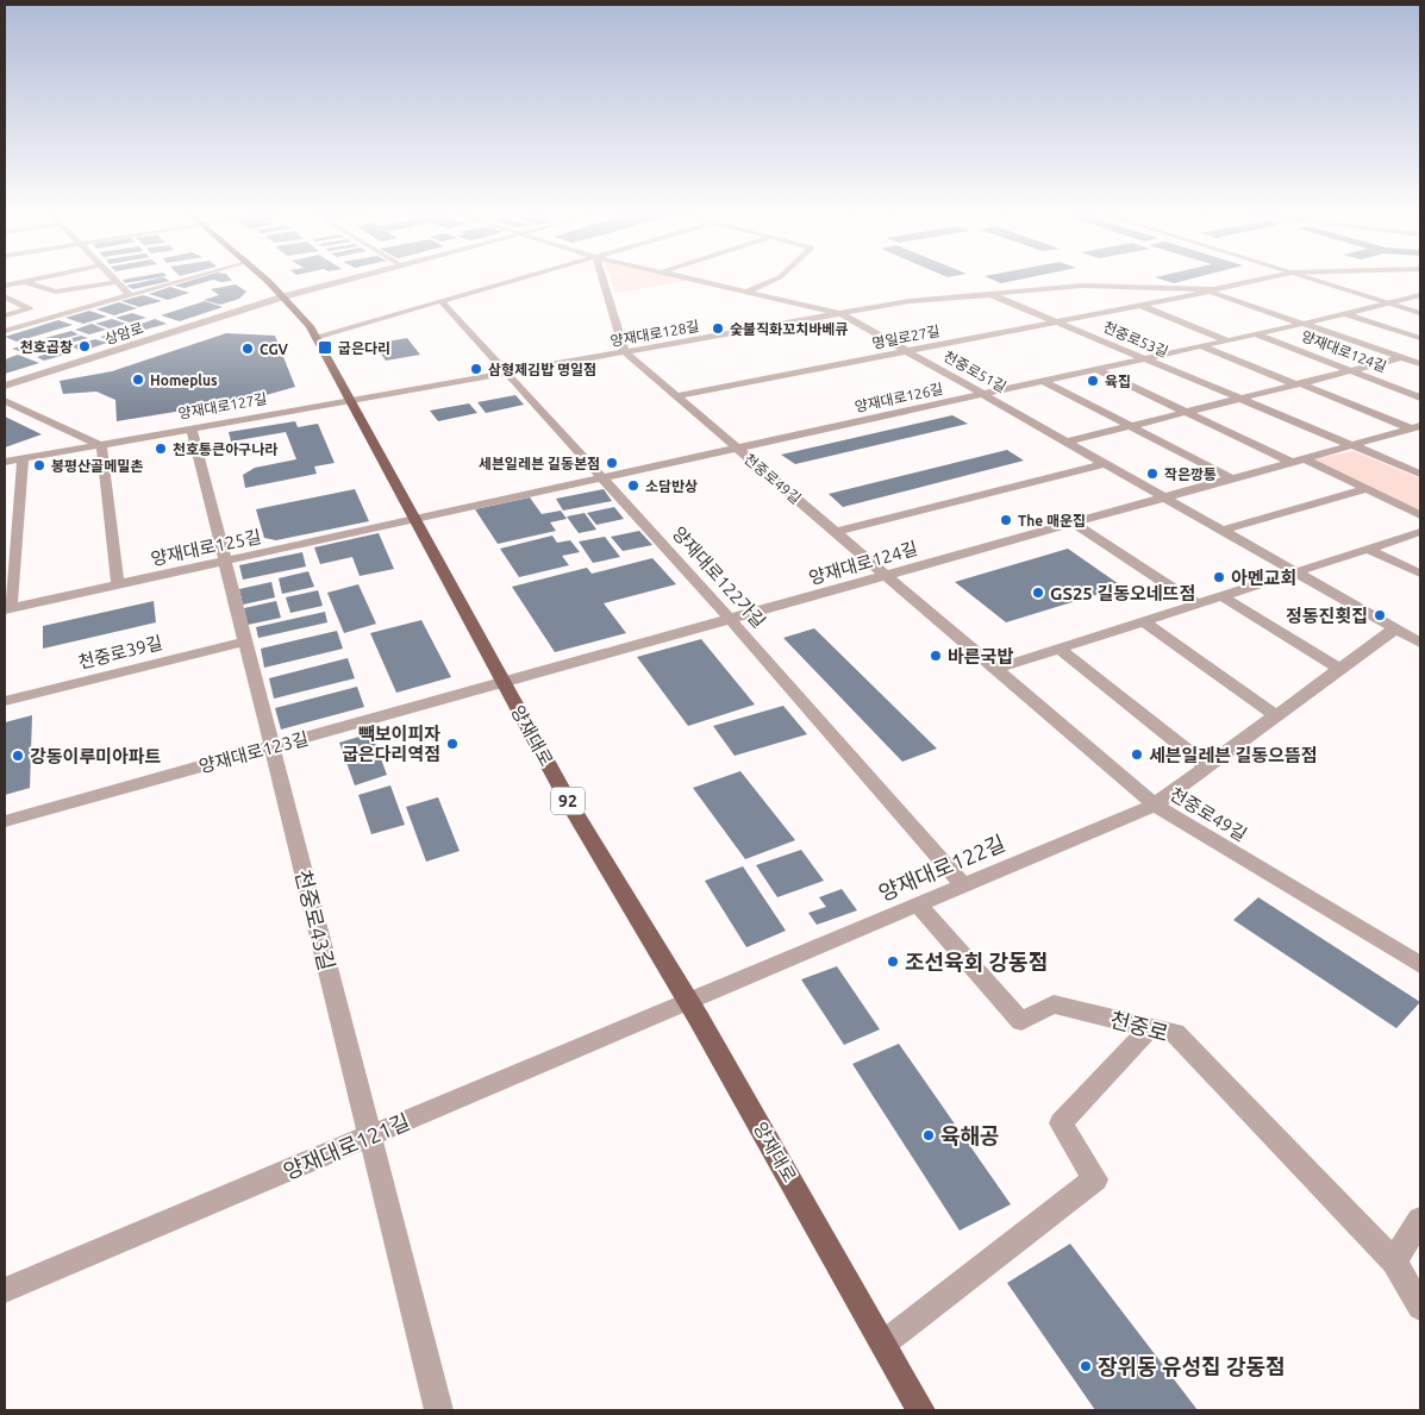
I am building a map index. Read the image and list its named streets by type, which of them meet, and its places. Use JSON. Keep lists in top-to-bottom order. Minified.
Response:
{"streets":{"main road":["양재대로","92"],"street":["상암로","양재대로128길","명일로27길","천중로53길","양재대로124길","천중로51길","양재대로126길","양재대로127길","천중로49길","양재대로125길","양재대로122가길","천중로39길","양재대로123길","양재대로122길","천중로43길","천중로","양재대로121길"]},"crossings":[["상암로","양재대로"],["양재대로128길","명일로27길"],["양재대로128길","천중로53길"],["양재대로128길","천중로51길"],["양재대로128길","양재대로127길"],["양재대로128길","천중로49길"],["양재대로128길","양재대로122가길"],["양재대로128길","양재대로"],["명일로27길","천중로53길"],["명일로27길","천중로51길"],["명일로27길","천중로49길"],["천중로53길","양재대로124길"],["천중로53길","양재대로126길"],["양재대로124길","천중로51길"],["양재대로124길","양재대로126길"],["양재대로124길","천중로49길"],["양재대로124길","양재대로122가길"],["양재대로124길","양재대로"],["양재대로124길","양재대로123길"],["천중로51길","양재대로126길"],["천중로51길","양재대로122길"],["양재대로126길","천중로49길"],["양재대로126길","양재대로125길"],["양재대로126길","양재대로122가길"],["양재대로126길","양재대로"],["양재대로127길","양재대로"],["양재대로127길","천중로43길"],["천중로49길","양재대로122길"],["양재대로125길","양재대로"],["양재대로125길","천중로43길"],["양재대로122가길","양재대로122길"],["천중로39길","천중로43길"],["양재대로","양재대로123길"],["양재대로","양재대로122길"],["양재대로","양재대로121길"],["양재대로123길","천중로43길"],["양재대로122길","천중로"],["양재대로122길","양재대로121길"],["천중로43길","양재대로121길"]],"places":{"other":["숯불직화꼬치바베큐","천호곱창","CGV","삼형제김밥 명일점","Homeplus","육집","천호통큰아구나라","세븐일레븐 길동본점","봉평산골메밀촌","작은깡통","소담반상","The 매운집","아멘교회","GS25 길동오네뜨점","정동진횟집","바른국밥","빽보이피자 굽은다리역점","세븐일레븐 길동으뜸점","강동이루미아파트","조선육회 강동점","육해공","장위동 유성집 강동점"],"transit":["굽은다리"]}}
